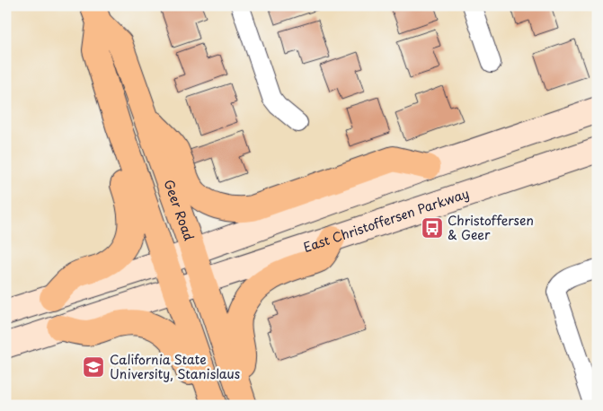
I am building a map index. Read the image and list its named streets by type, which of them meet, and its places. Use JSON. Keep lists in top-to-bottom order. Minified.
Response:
{"streets":{"main road":["Geer Road"],"street":["East Christoffersen Parkway"]},"crossings":[["Geer Road","East Christoffersen Parkway"]],"places":{"bus stop":["Christoffersen & Geer"],"school or university":["California State University, Stanislaus"]}}
